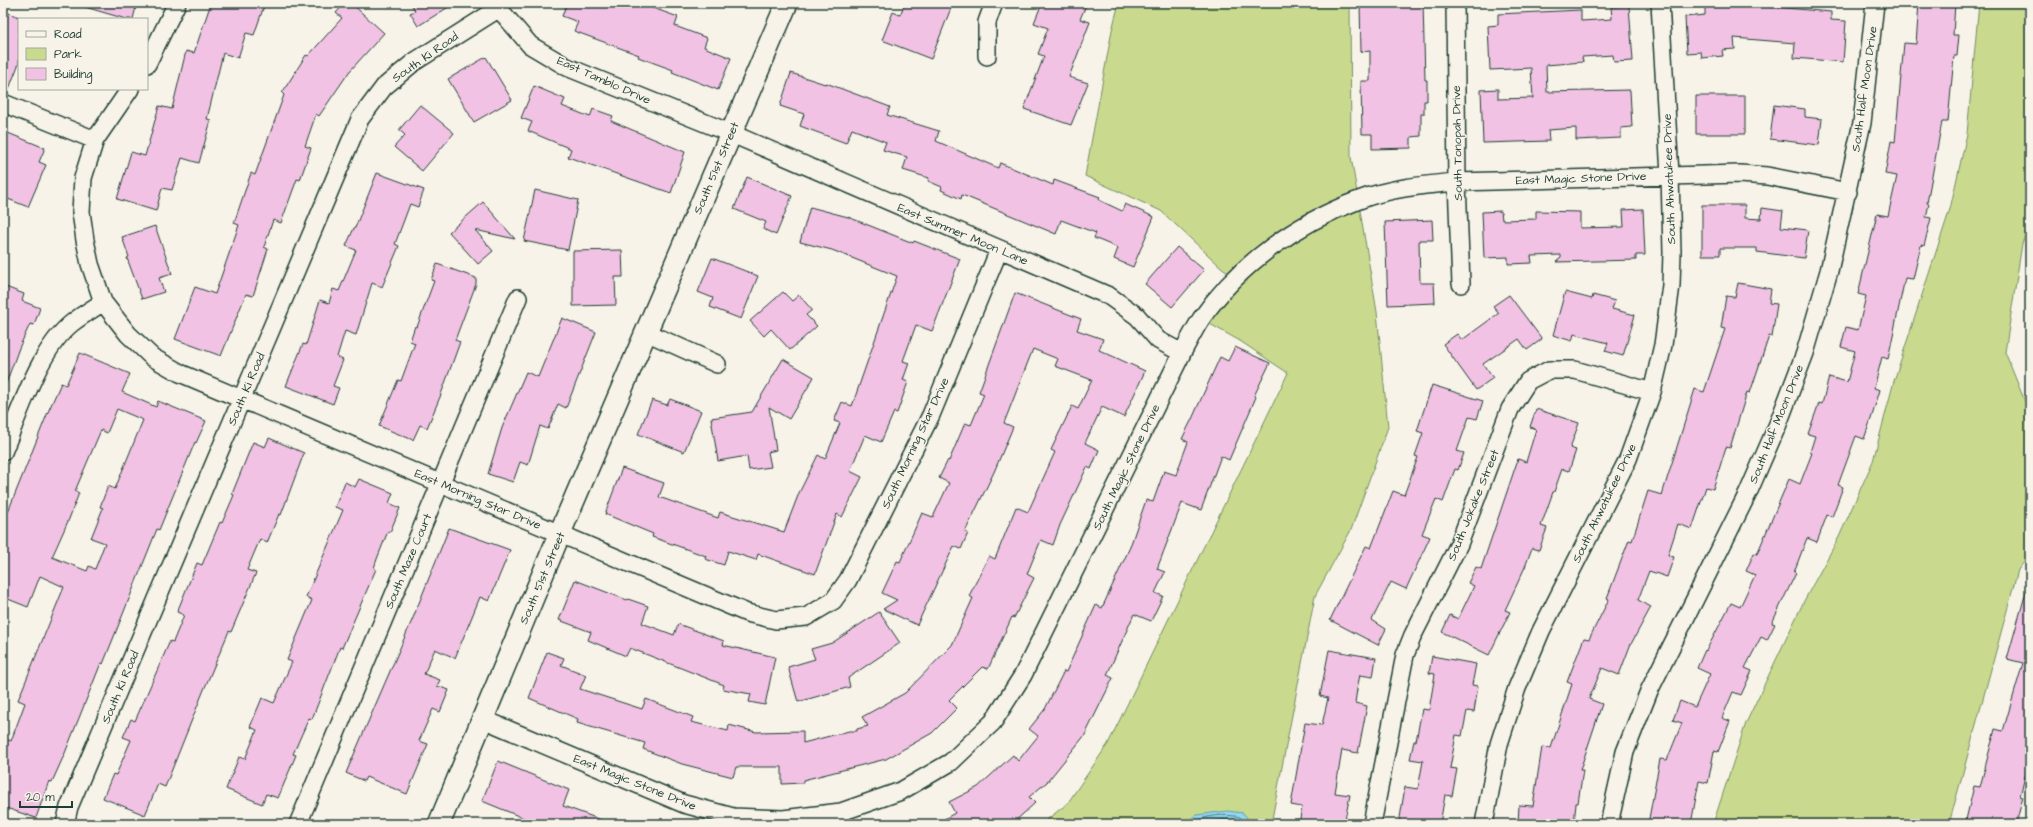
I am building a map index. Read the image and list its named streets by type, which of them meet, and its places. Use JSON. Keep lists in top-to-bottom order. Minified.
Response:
{"streets":{"street":["South Ki Road","East Tamblo Drive","South Half Moon Drive","South Tonopah Drive","South 51st Street","East Magic Stone Drive","South Ahwatukee Drive","East Summer Moon Lane","South Morning Star Drive","South Magic Stone Drive","East Morning Star Drive","South Jokake Street","South Maze Court"]},"crossings":[["South Ki Road","East Tamblo Drive"],["South Ki Road","East Morning Star Drive"],["East Tamblo Drive","South 51st Street"],["East Tamblo Drive","East Summer Moon Lane"],["South Half Moon Drive","East Magic Stone Drive"],["South Tonopah Drive","East Magic Stone Drive"],["South Tonopah Drive","South Magic Stone Drive"],["South 51st Street","East Magic Stone Drive"],["South 51st Street","East Summer Moon Lane"],["South 51st Street","East Morning Star Drive"],["East Magic Stone Drive","South Ahwatukee Drive"],["East Magic Stone Drive","South Magic Stone Drive"],["South Ahwatukee Drive","South Jokake Street"],["East Summer Moon Lane","South Morning Star Drive"],["East Summer Moon Lane","South Magic Stone Drive"],["South Morning Star Drive","East Morning Star Drive"],["East Morning Star Drive","South Maze Court"]],"legend":["Road","Park","Building"],"scale_bar":"20 m"}
